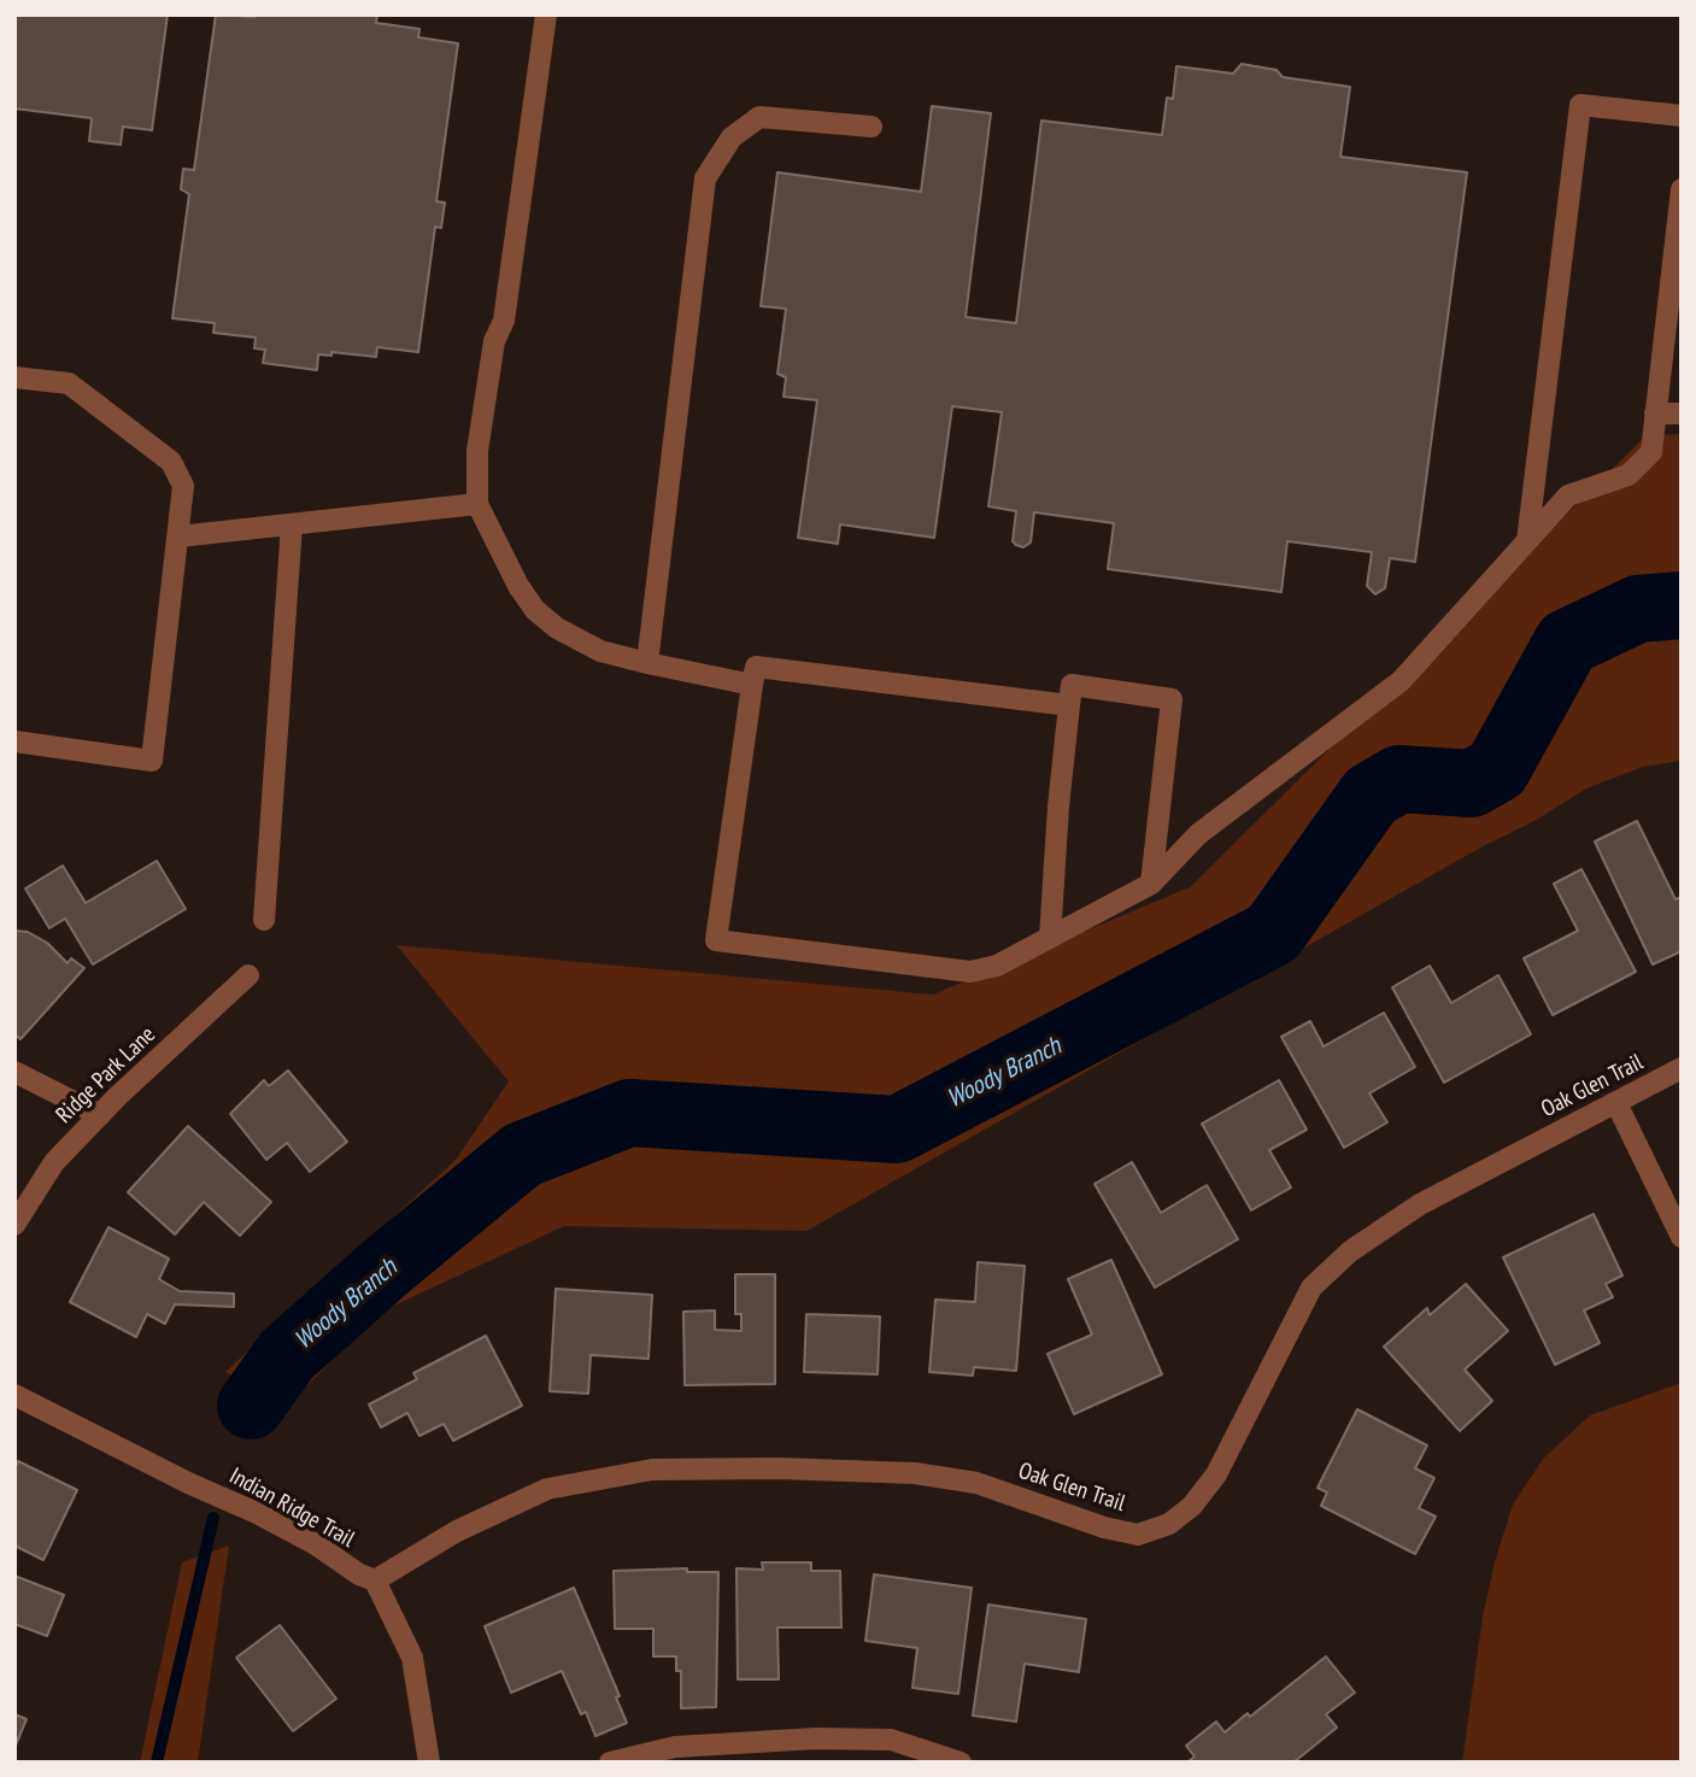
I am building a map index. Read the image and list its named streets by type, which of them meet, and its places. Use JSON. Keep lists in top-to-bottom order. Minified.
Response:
{"streets":{"street":["Ridge Park Lane","Oak Glen Trail","Indian Ridge Trail"]},"crossings":[["Oak Glen Trail","Indian Ridge Trail"]],"water":["Woody Branch"]}
